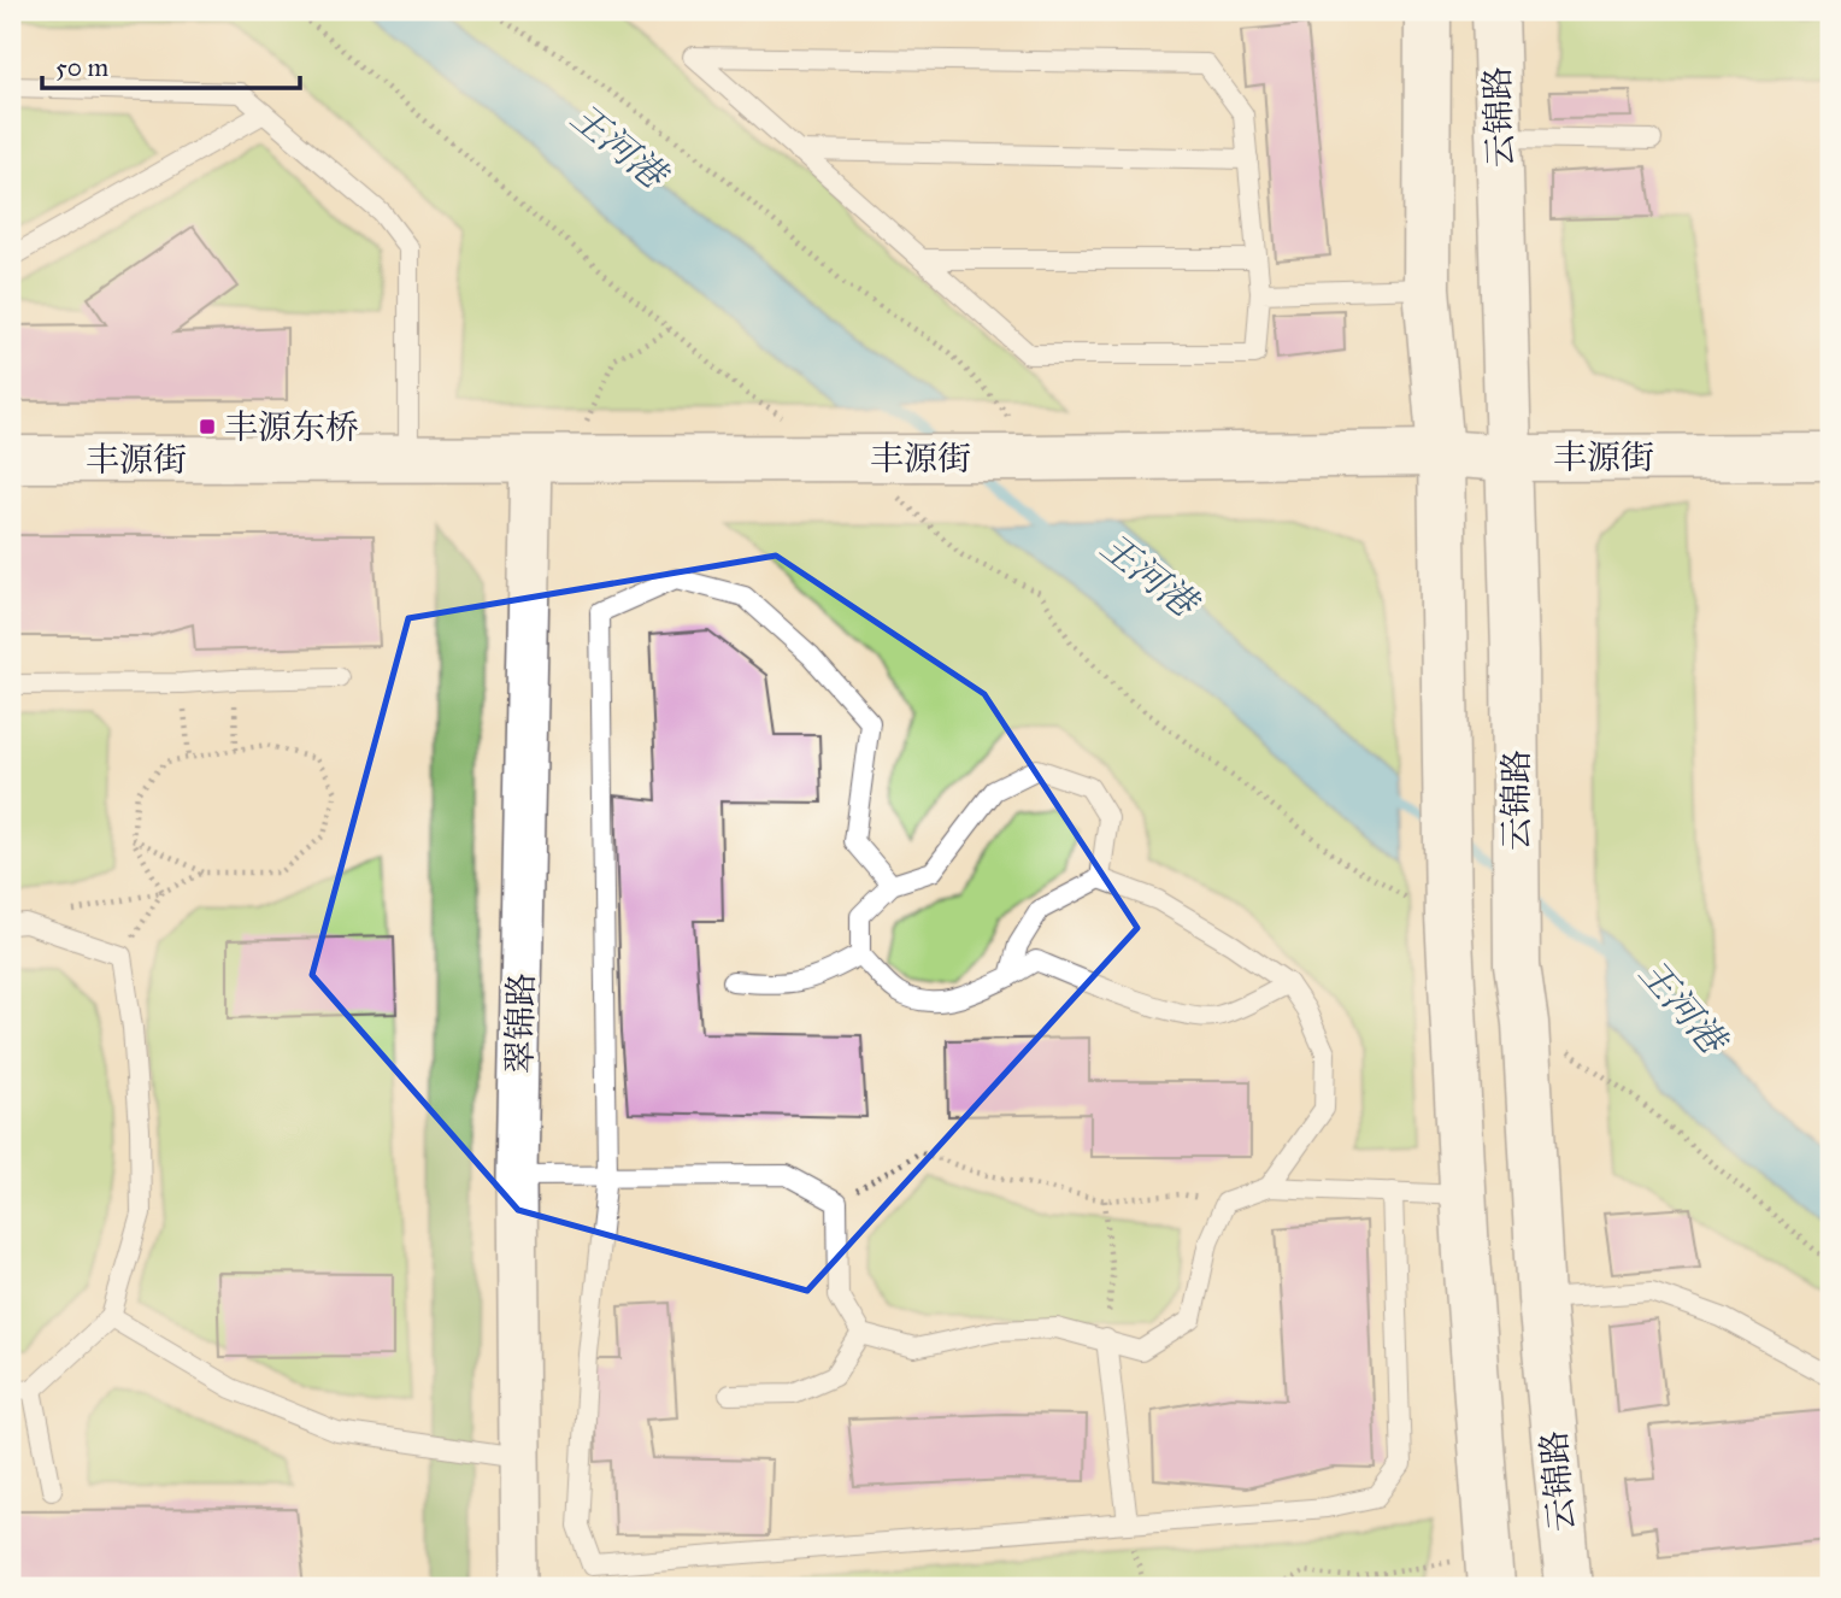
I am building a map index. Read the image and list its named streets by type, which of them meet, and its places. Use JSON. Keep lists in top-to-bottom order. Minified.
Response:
{"streets":{"main road":["云锦路","丰源街"],"street":["翠锦路"]},"crossings":[["云锦路","丰源街"],["丰源街","翠锦路"]],"water":["王河港"],"places":{"transit":["丰源东桥"]},"scale_bar":"50 m"}
